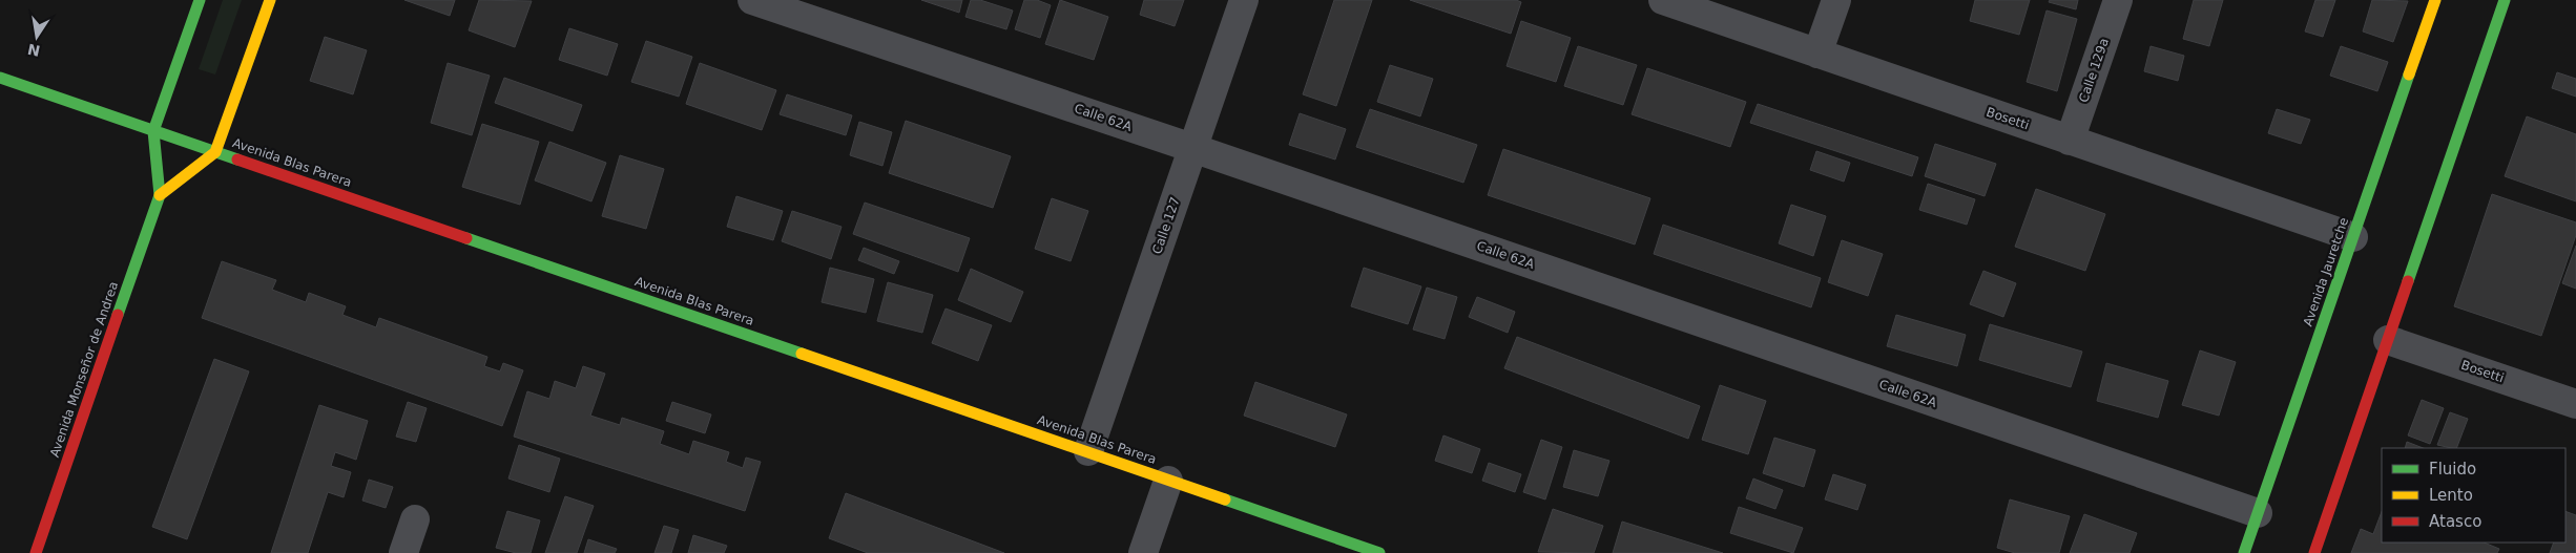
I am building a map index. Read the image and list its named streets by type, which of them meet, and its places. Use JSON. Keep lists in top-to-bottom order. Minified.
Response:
{"streets":{"main road":["Avenida Blas Parera","Avenida Jauretche","Avenida Monseñor de Andrea"],"street":["Calle 129a","Calle 62A","Bosetti","Calle 127"]},"crossings":[["Calle 129a","Bosetti"],["Calle 62A","Calle 127"],["Calle 62A","Avenida Jauretche"],["Bosetti","Avenida Jauretche"],["Avenida Blas Parera","Calle 127"],["Avenida Blas Parera","Avenida Monseñor de Andrea"]],"legend":["Fluido","Lento","Atasco"],"north":"bottom"}
